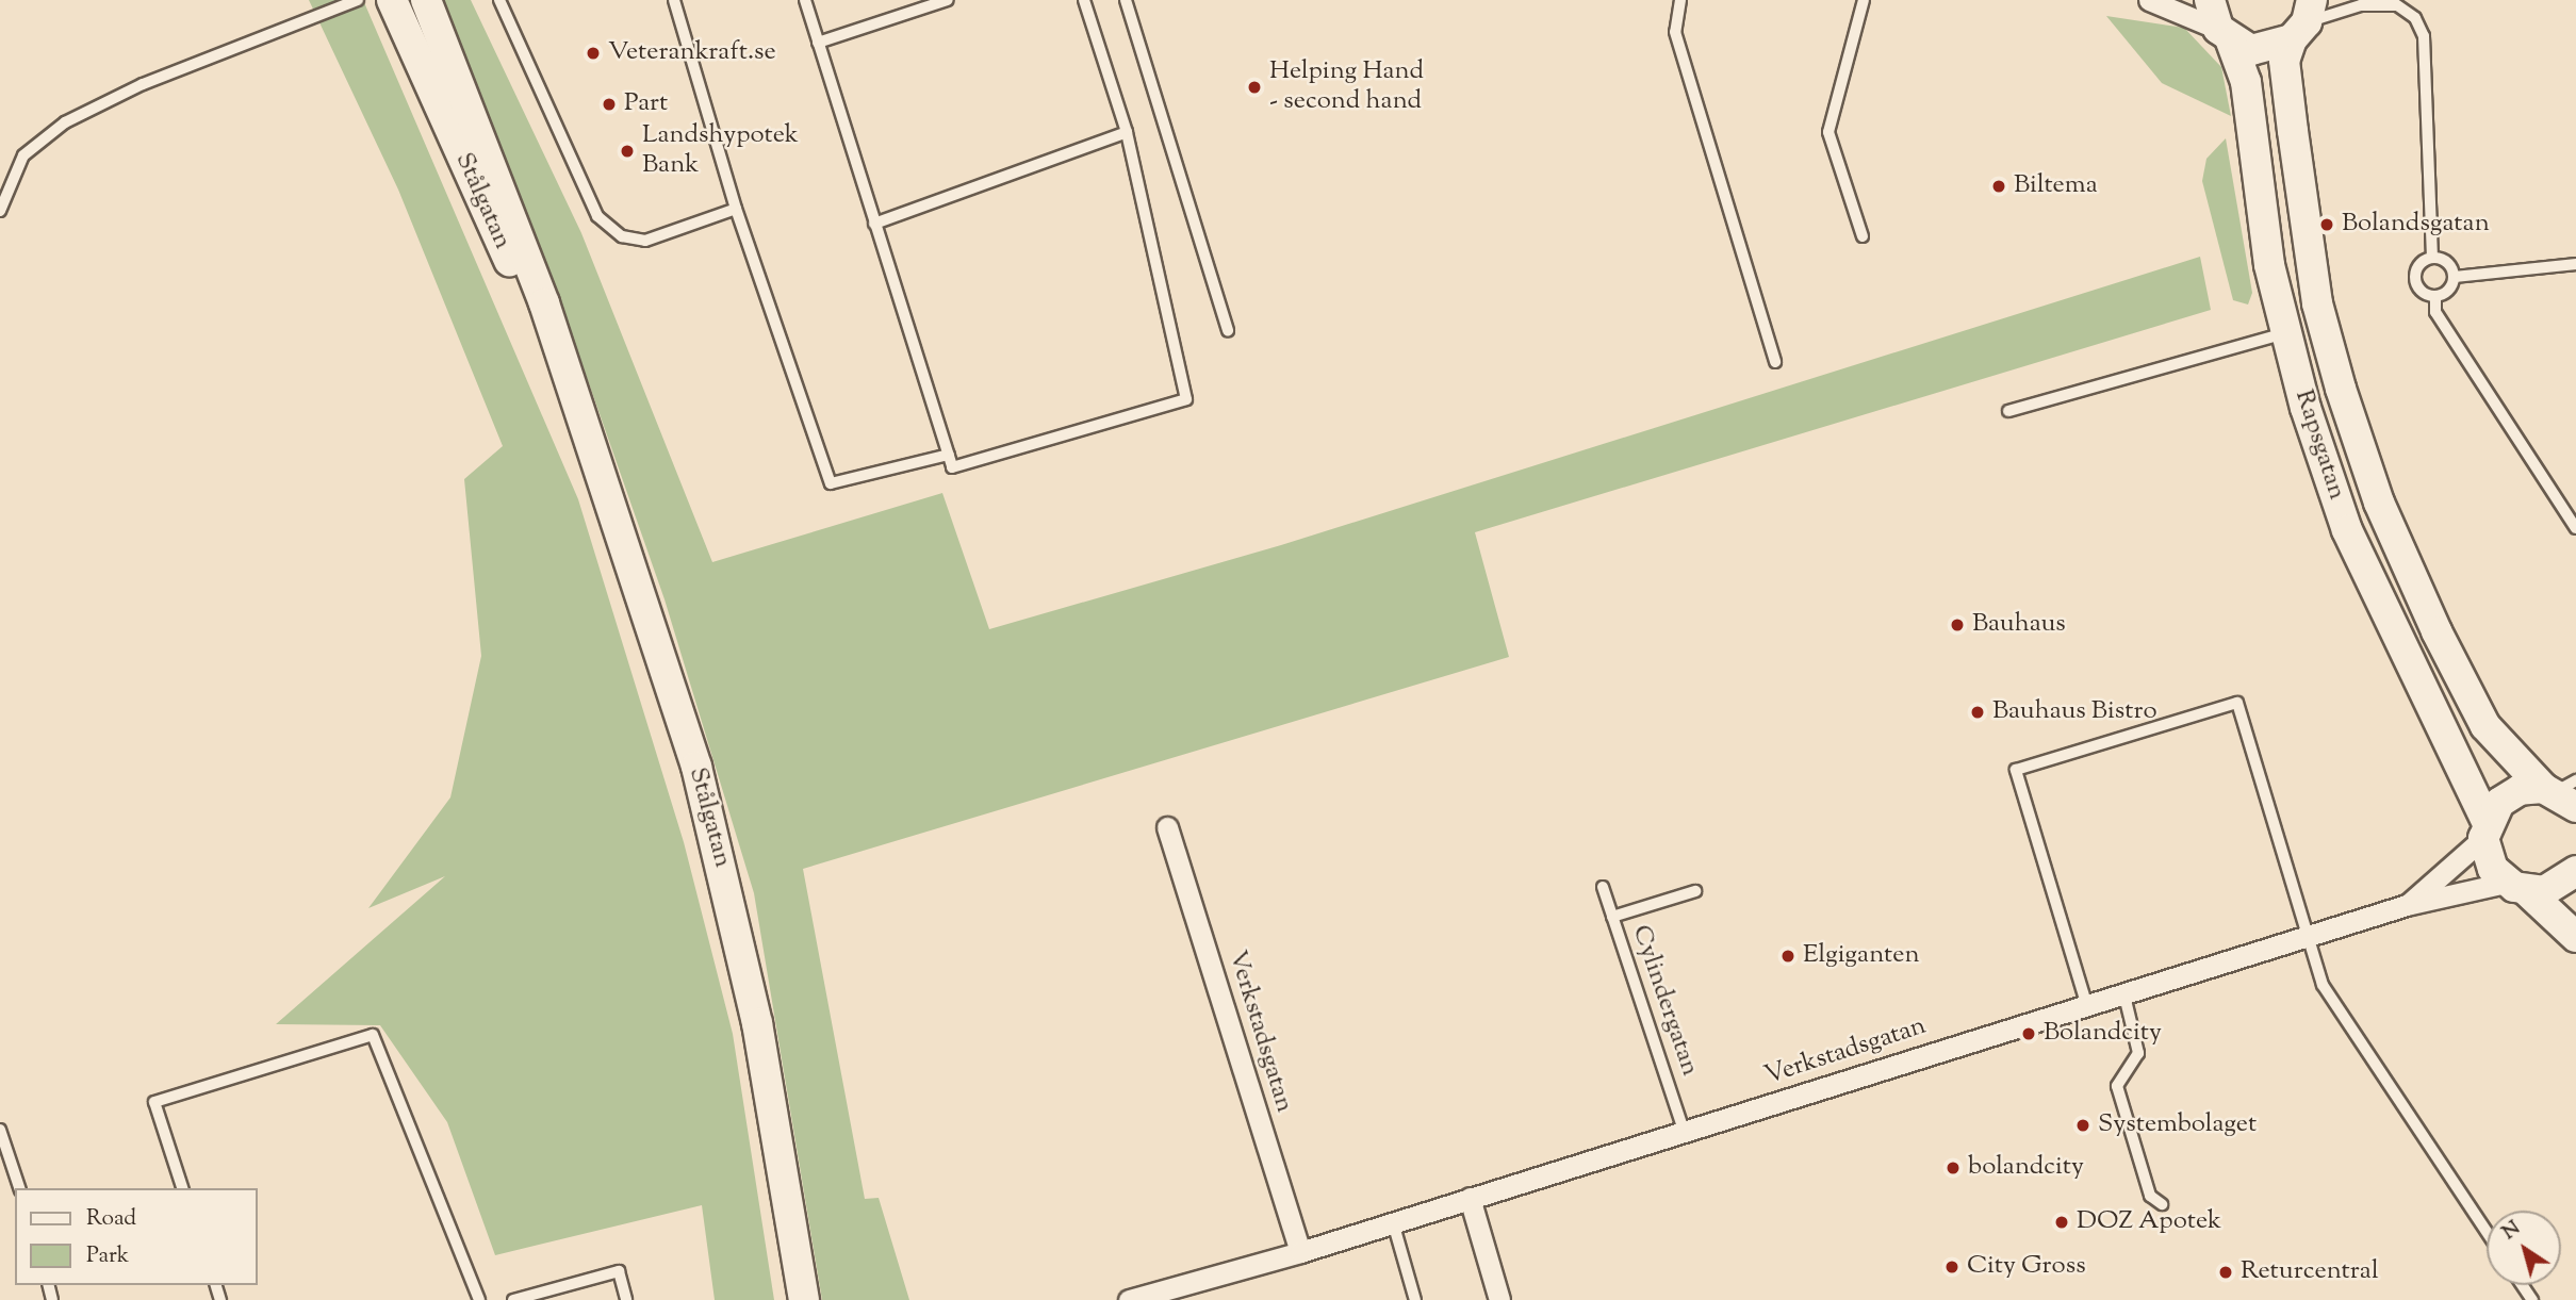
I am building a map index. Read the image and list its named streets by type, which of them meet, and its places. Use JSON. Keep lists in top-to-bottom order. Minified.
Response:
{"streets":{"street":["Stålgatan","Rapsgatan","Verkstadsgatan"],"lane":["Cylindergatan"]},"crossings":[["Rapsgatan","Verkstadsgatan"],["Cylindergatan","Verkstadsgatan"]],"places":["Veterankraft.se","Helping Hand - second hand","Part","Landshypotek Bank","Biltema","Bolandsgatan","Bauhaus","Bauhaus Bistro","Elgiganten","Bolandcity","Systembolaget","bolandcity","DOZ Apotek","City Gross","Returcentral"],"legend":["Road","Park"],"north":"top left"}
